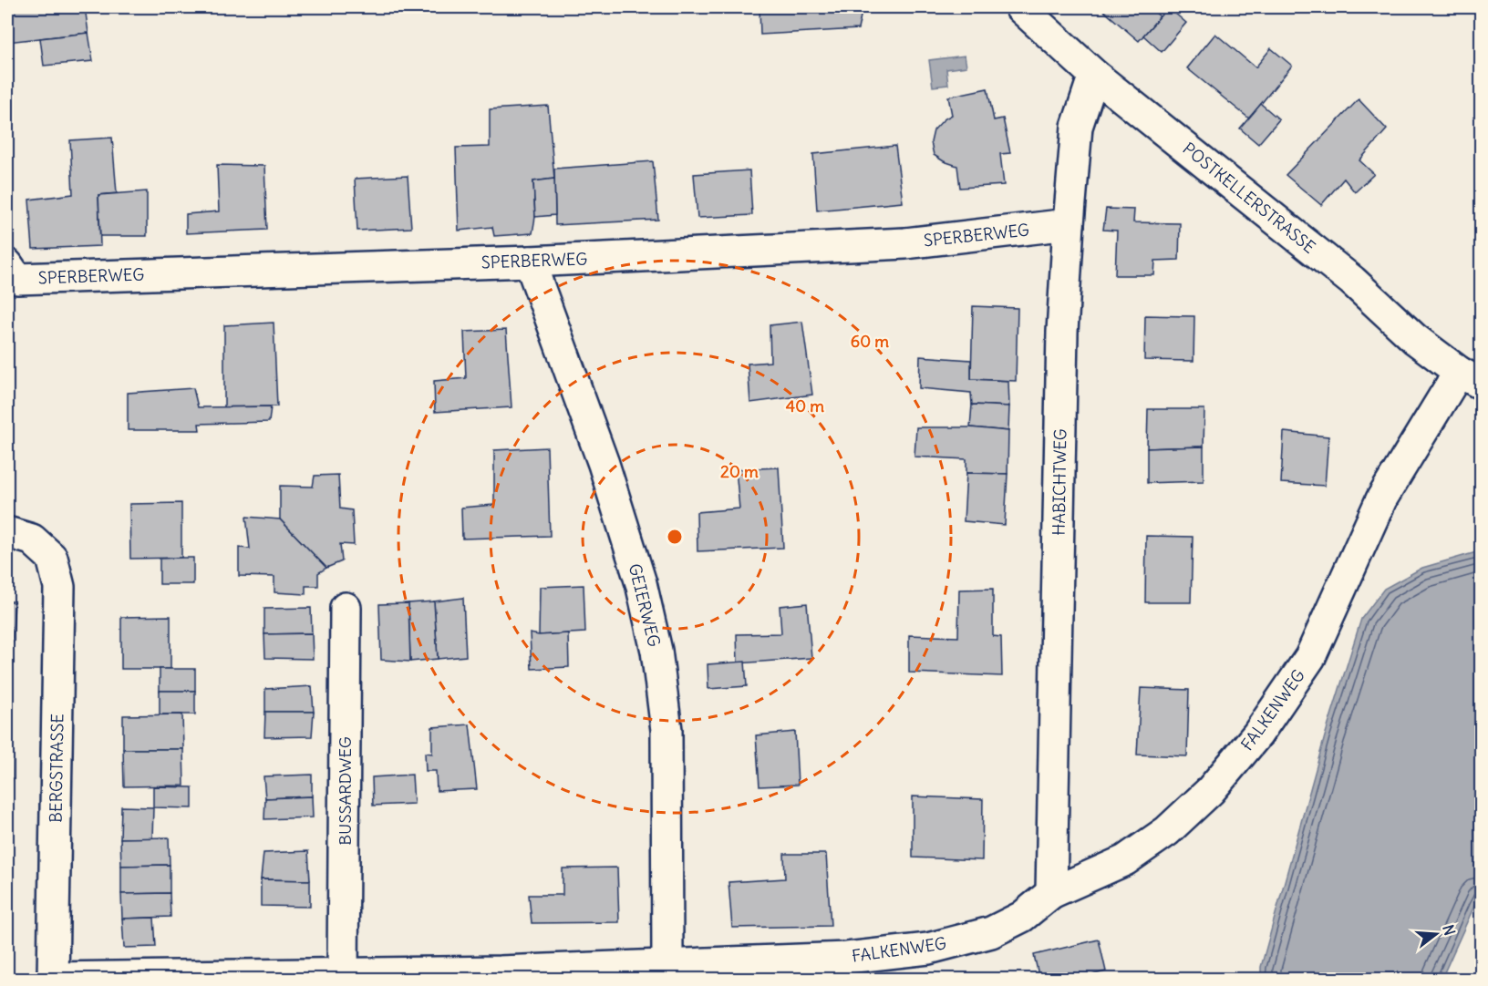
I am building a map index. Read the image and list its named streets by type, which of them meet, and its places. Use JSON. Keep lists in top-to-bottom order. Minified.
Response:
{"streets":{"street":["POSTKELLERSTRASSE","SPERBERWEG","HABICHTWEG","GEIERWEG","FALKENWEG","BERGSTRASSE","BUSSARDWEG"]},"crossings":[["POSTKELLERSTRASSE","HABICHTWEG"],["POSTKELLERSTRASSE","FALKENWEG"],["SPERBERWEG","HABICHTWEG"],["SPERBERWEG","GEIERWEG"],["HABICHTWEG","FALKENWEG"],["GEIERWEG","FALKENWEG"],["FALKENWEG","BERGSTRASSE"],["FALKENWEG","BUSSARDWEG"]],"north":"right","rings":["60 m","40 m","20 m"]}
